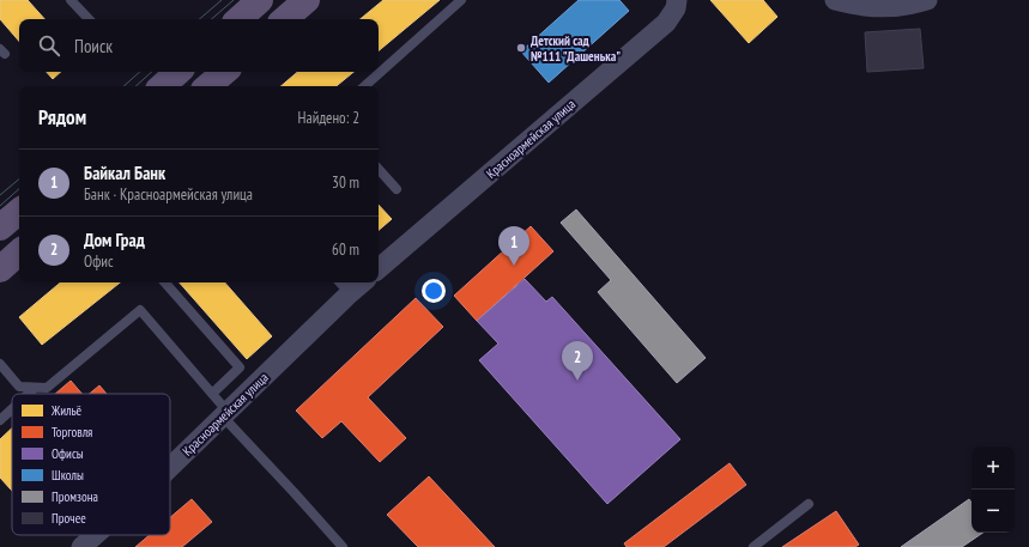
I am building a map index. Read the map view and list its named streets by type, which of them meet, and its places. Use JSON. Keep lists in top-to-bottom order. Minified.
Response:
{"streets":{"street":["Красноармейская улица"]},"places":["Детский сад №111 \"Дашенька\""],"legend":["Жильё","Торговля","Офисы","Школы","Промзона","Прочее"],"page":{"search":"Поиск","heading":["Рядом","Найдено: 2"],"list":[{"mark":"1","name":"Байкал Банк","note":"Банк · Красноармейская улица","value":"30 m"},{"mark":"2","name":"Дом Град","note":"Офис","value":"60 m"}],"pins":["1","2"],"map_buttons":["+","−"]}}
